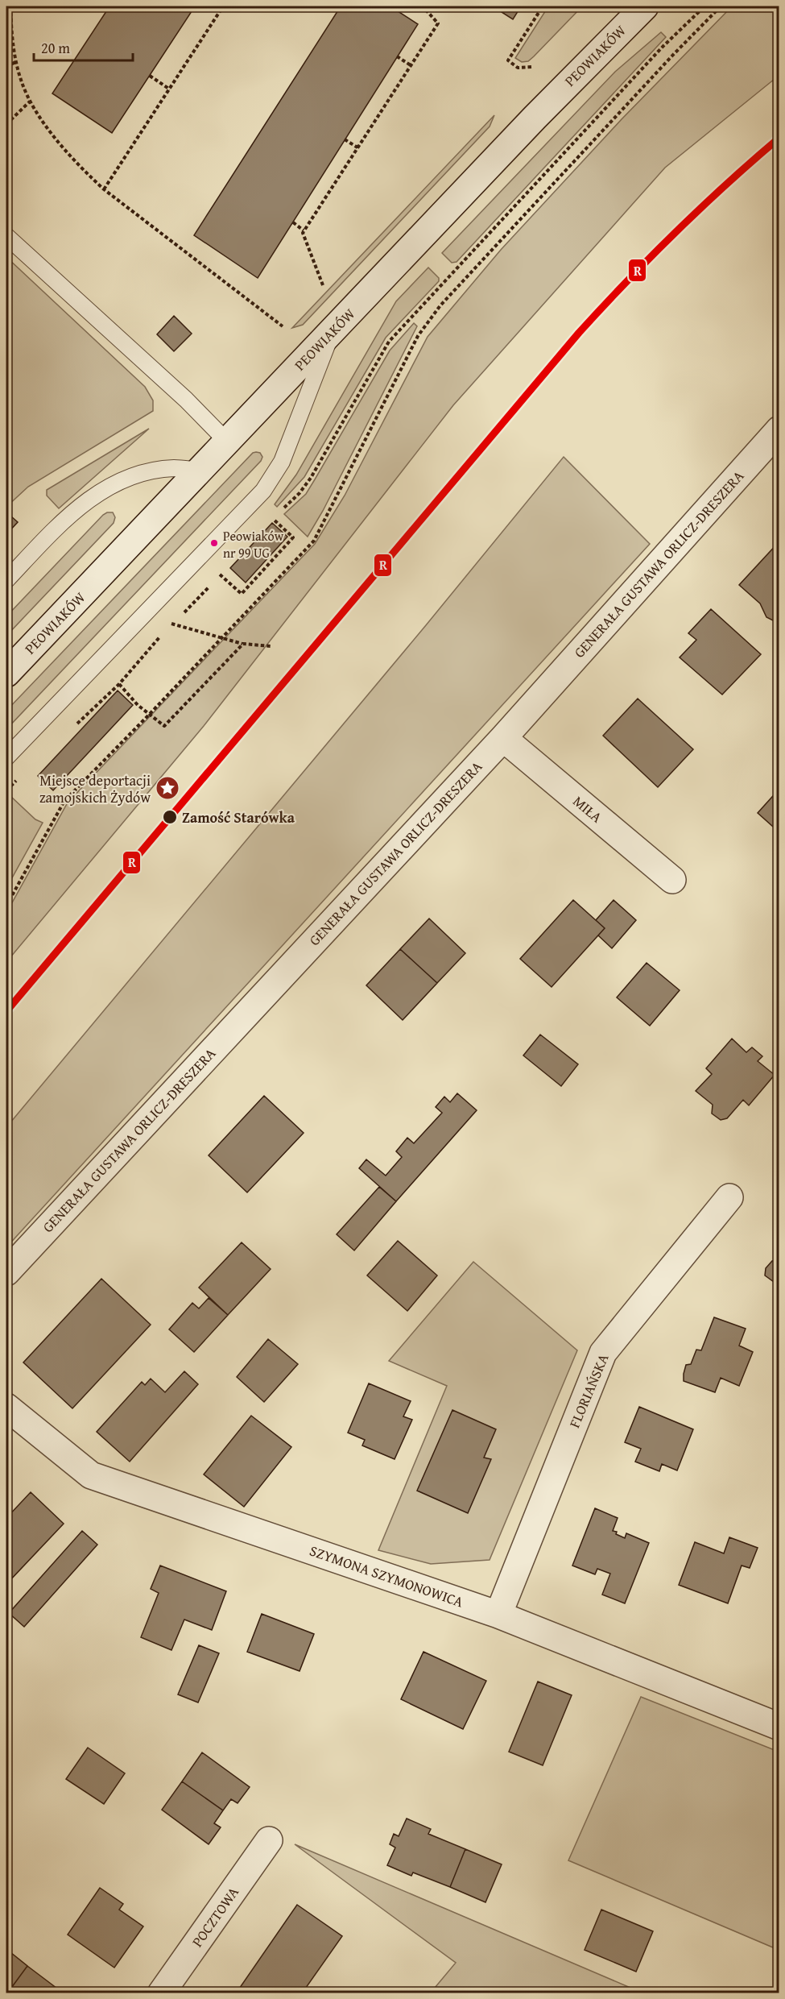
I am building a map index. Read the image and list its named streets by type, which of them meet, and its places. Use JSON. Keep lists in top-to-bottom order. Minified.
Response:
{"streets":{"street":["PEOWIAKÓW","GENERAŁA GUSTAWA ORLICZ-DRESZERA","MIŁA","FLORIAŃSKA","SZYMONA SZYMONOWICA","POCZTOWA"]},"crossings":[["GENERAŁA GUSTAWA ORLICZ-DRESZERA","MIŁA"],["FLORIAŃSKA","SZYMONA SZYMONOWICA"]],"places":{"other":["Peowiaków nr 99 UG","Zamość Starówka"],"place":["Miejsce deportacji zamojskich Żydów"]},"lines":["transit line R"],"scale_bar":"20 m"}
